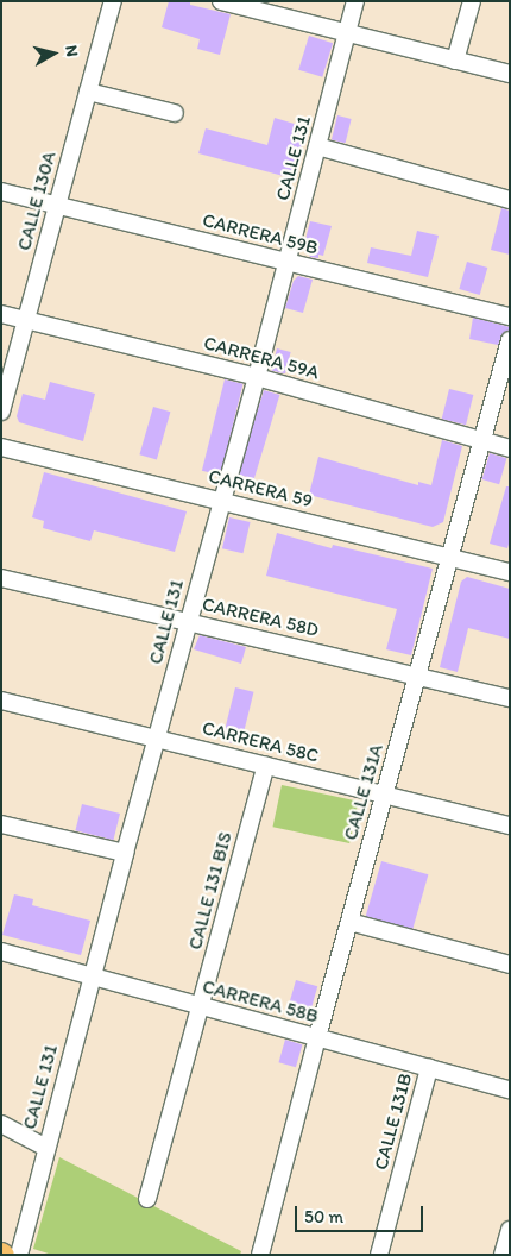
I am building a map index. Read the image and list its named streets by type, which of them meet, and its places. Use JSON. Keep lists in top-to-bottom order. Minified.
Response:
{"streets":{"street":["CALLE 131","CALLE 130A","CARRERA 59B","CARRERA 59A","CARRERA 59","CARRERA 58D","CARRERA 58C","CALLE 131A","CALLE 131 BIS","CARRERA 58B","CALLE 131B"]},"crossings":[["CALLE 131","CARRERA 59B"],["CALLE 131","CARRERA 59A"],["CALLE 131","CARRERA 59"],["CALLE 131","CARRERA 58D"],["CALLE 131","CARRERA 58C"],["CALLE 131","CARRERA 58B"],["CALLE 130A","CARRERA 59B"],["CALLE 130A","CARRERA 59A"],["CARRERA 59A","CALLE 131A"],["CARRERA 59","CALLE 131A"],["CARRERA 58D","CALLE 131A"],["CARRERA 58C","CALLE 131A"],["CARRERA 58C","CALLE 131 BIS"],["CALLE 131A","CARRERA 58B"],["CALLE 131 BIS","CARRERA 58B"],["CARRERA 58B","CALLE 131B"]],"scale_bar":"50 m","north":"right"}
